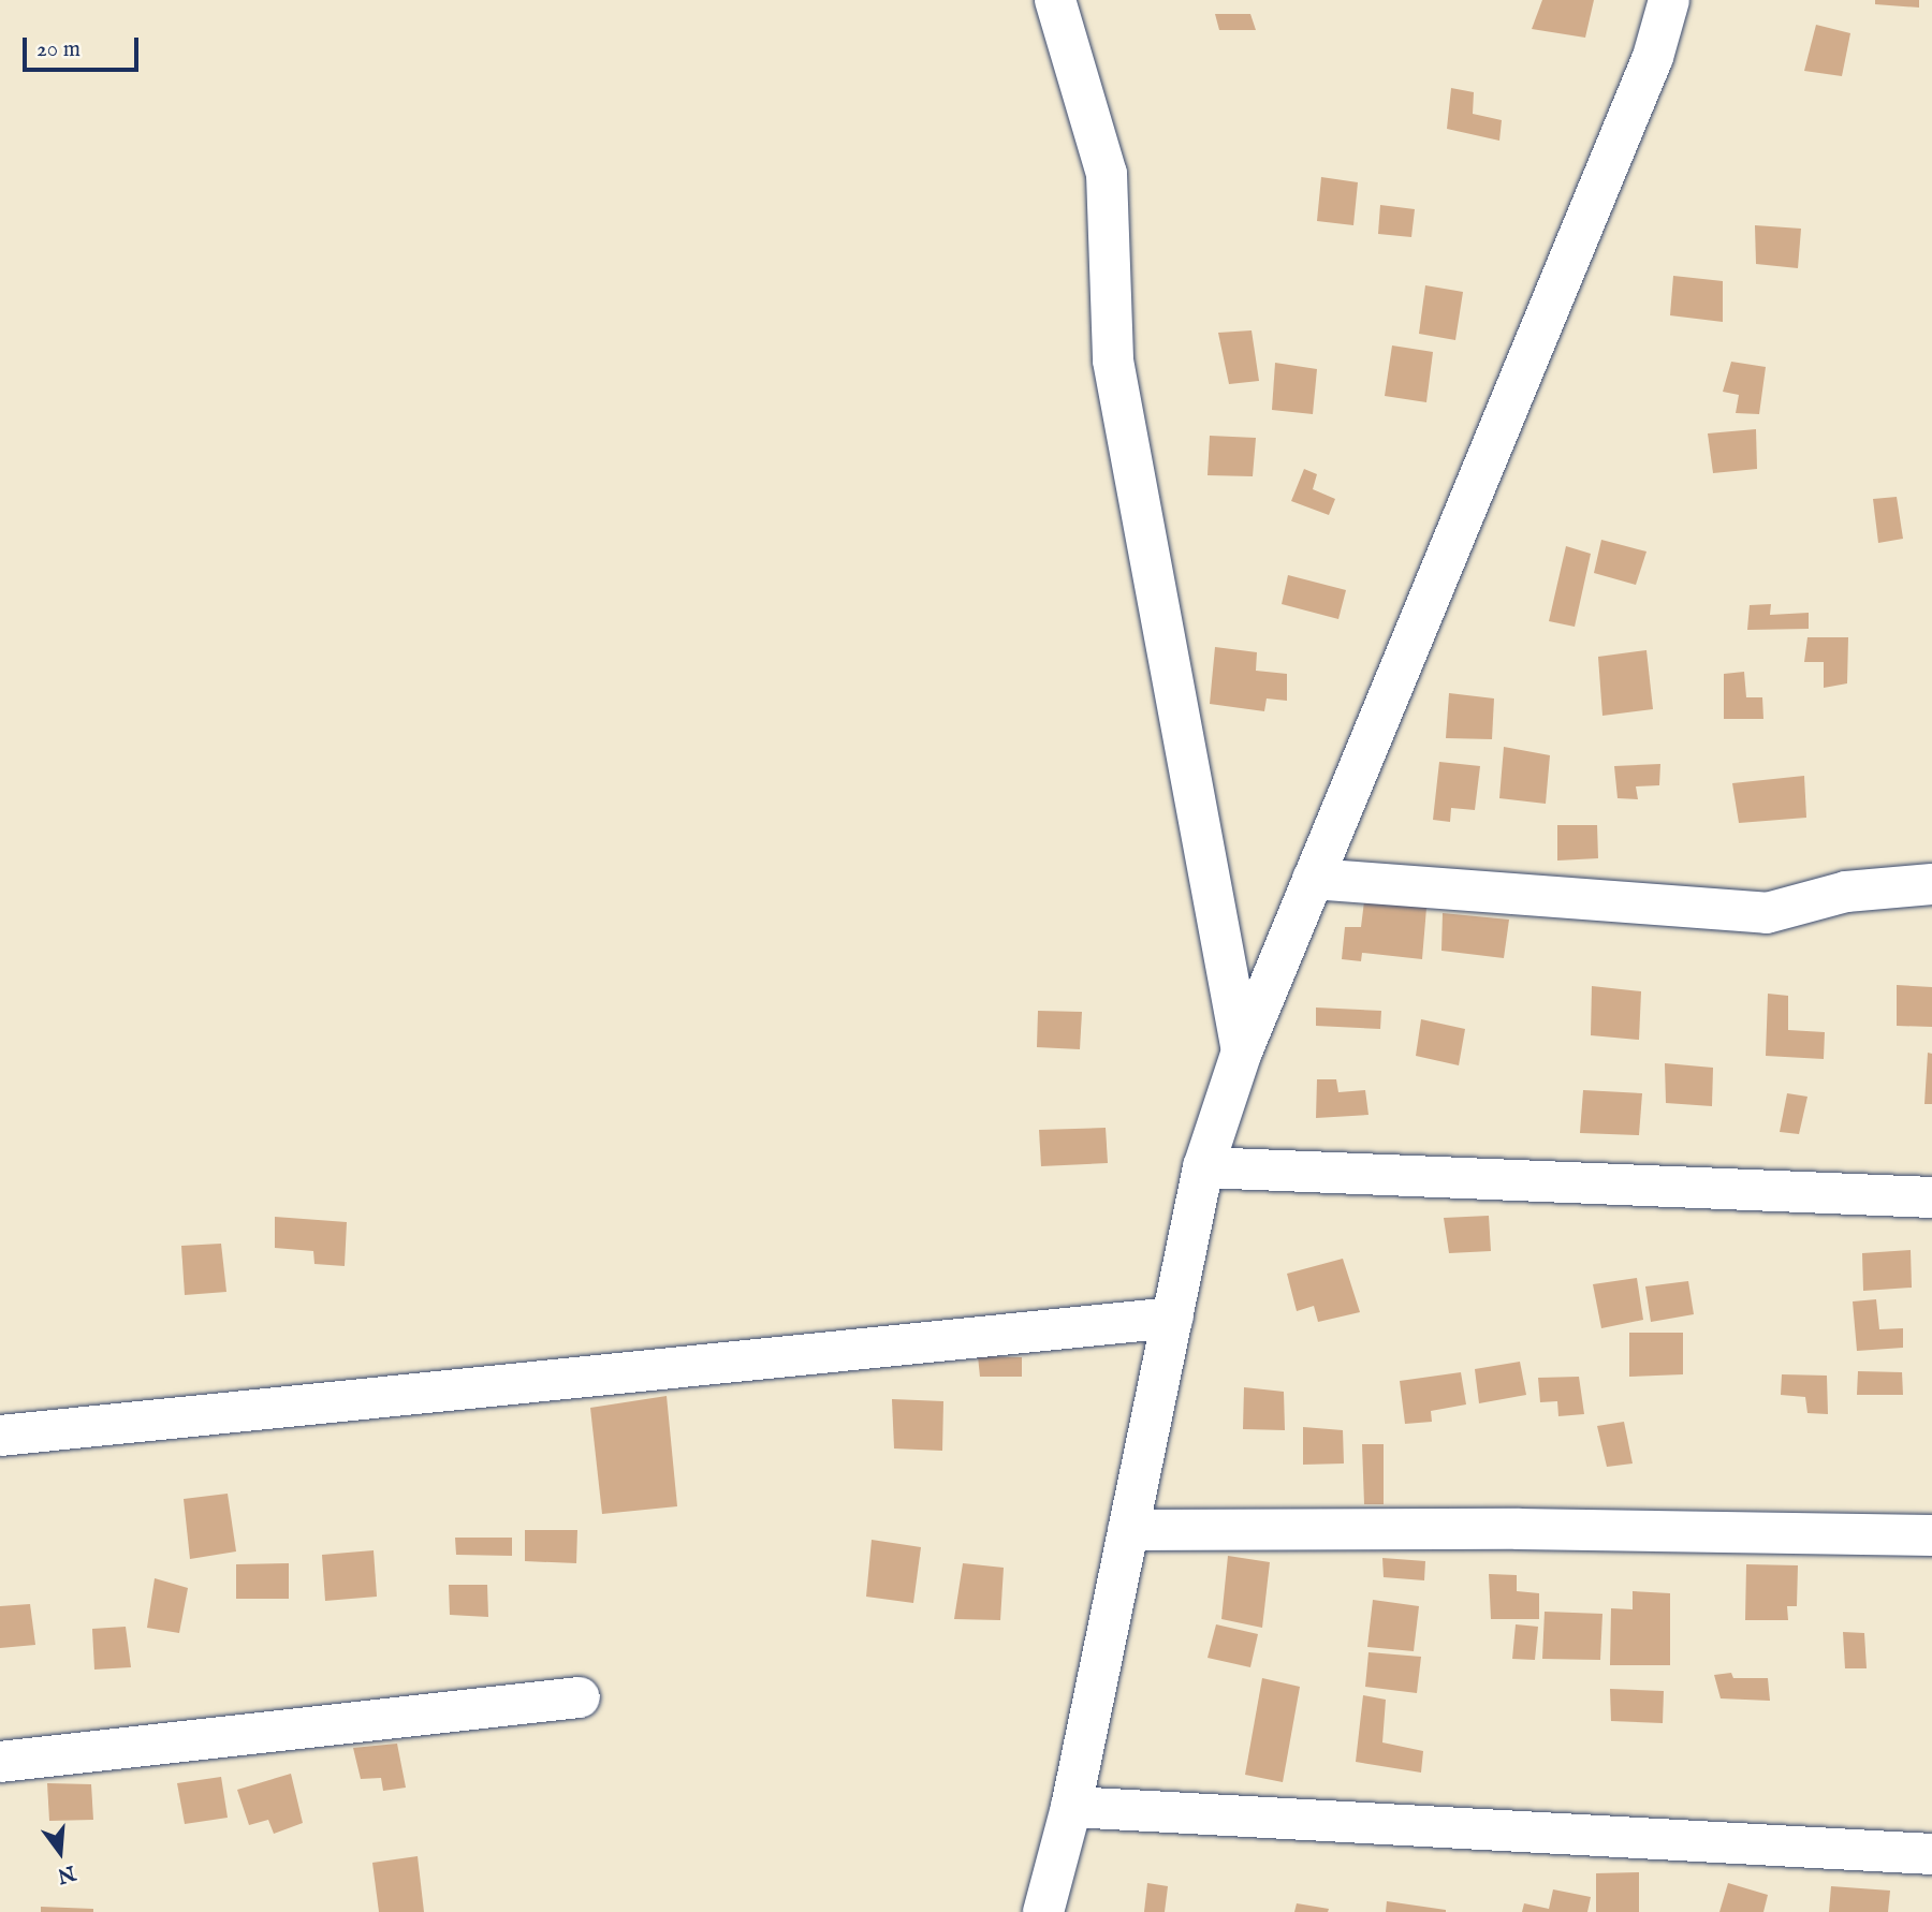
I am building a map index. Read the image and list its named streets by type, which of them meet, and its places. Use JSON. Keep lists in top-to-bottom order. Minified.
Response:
{"scale_bar":"20 m","north":"bottom"}
